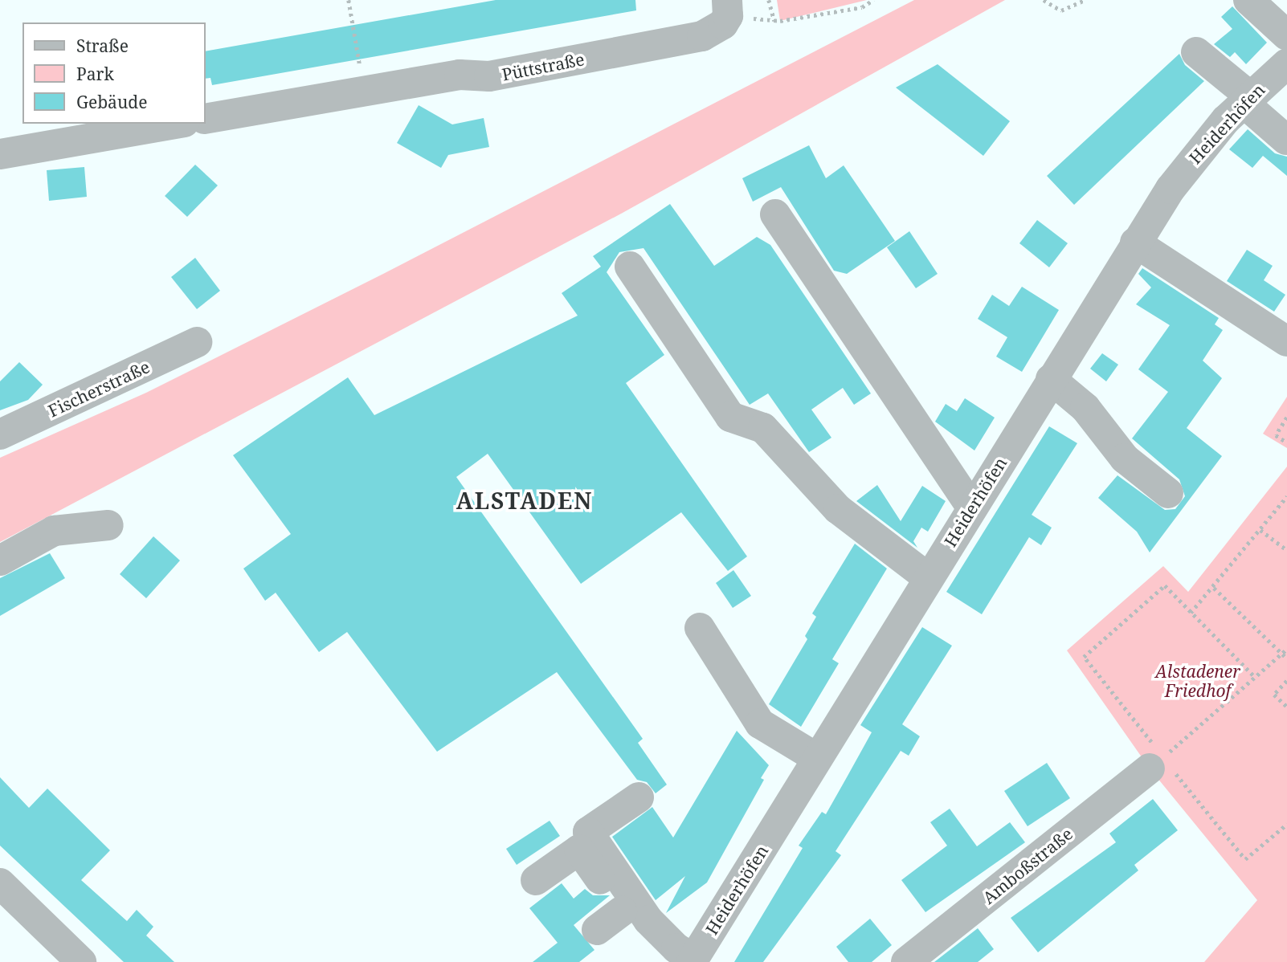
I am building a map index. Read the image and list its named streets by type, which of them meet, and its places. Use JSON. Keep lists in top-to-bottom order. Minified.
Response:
{"streets":{"street":["Püttstraße","Heiderhöfen","Fischerstraße","Amboßstraße"]},"districts":["ALSTADEN"],"parks":["Alstadener Friedhof"],"legend":["Straße","Park","Gebäude"]}
